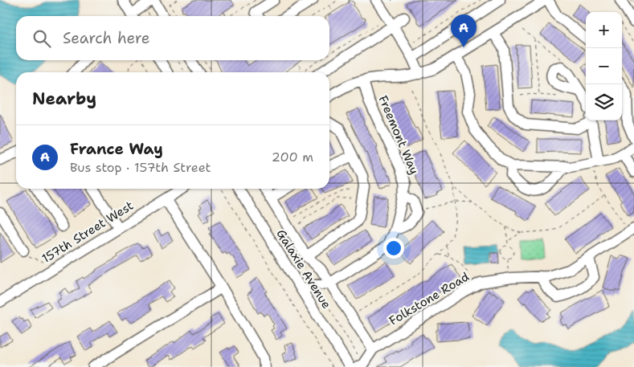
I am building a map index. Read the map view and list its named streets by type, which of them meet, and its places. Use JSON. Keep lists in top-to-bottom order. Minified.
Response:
{"streets":{"street":["Freemont Way","157th Street West","Galaxie Avenue","Folkstone Road"]},"crossings":[["Freemont Way","Galaxie Avenue"]],"page":{"map_buttons":["+","−"],"pins":"A","search":"Search here","heading":"Nearby","list":[{"mark":"A","name":"France Way","note":"Bus stop · 157th Street","value":"200 m"}]}}
